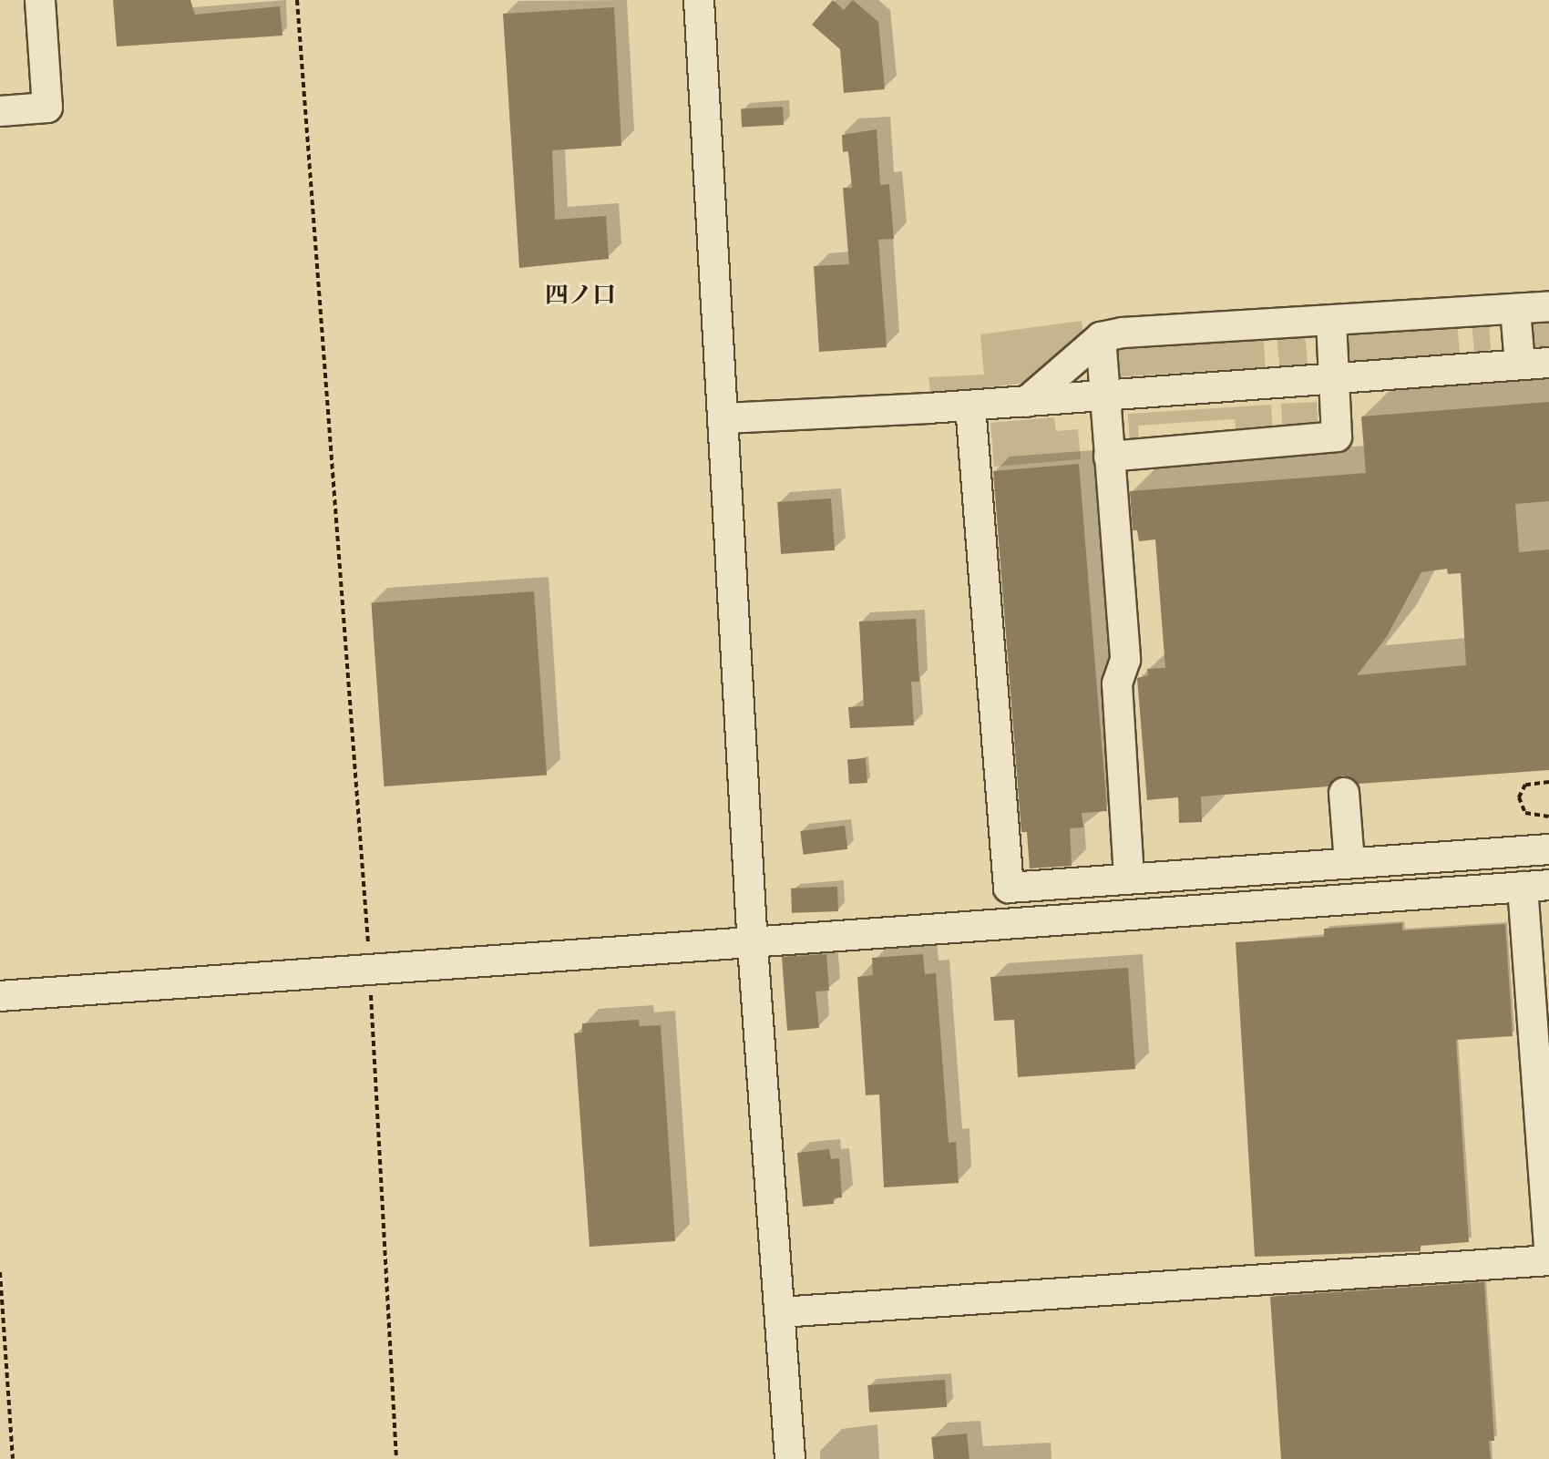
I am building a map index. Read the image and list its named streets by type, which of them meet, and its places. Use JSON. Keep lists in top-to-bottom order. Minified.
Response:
{"districts":["四ノ口"]}
